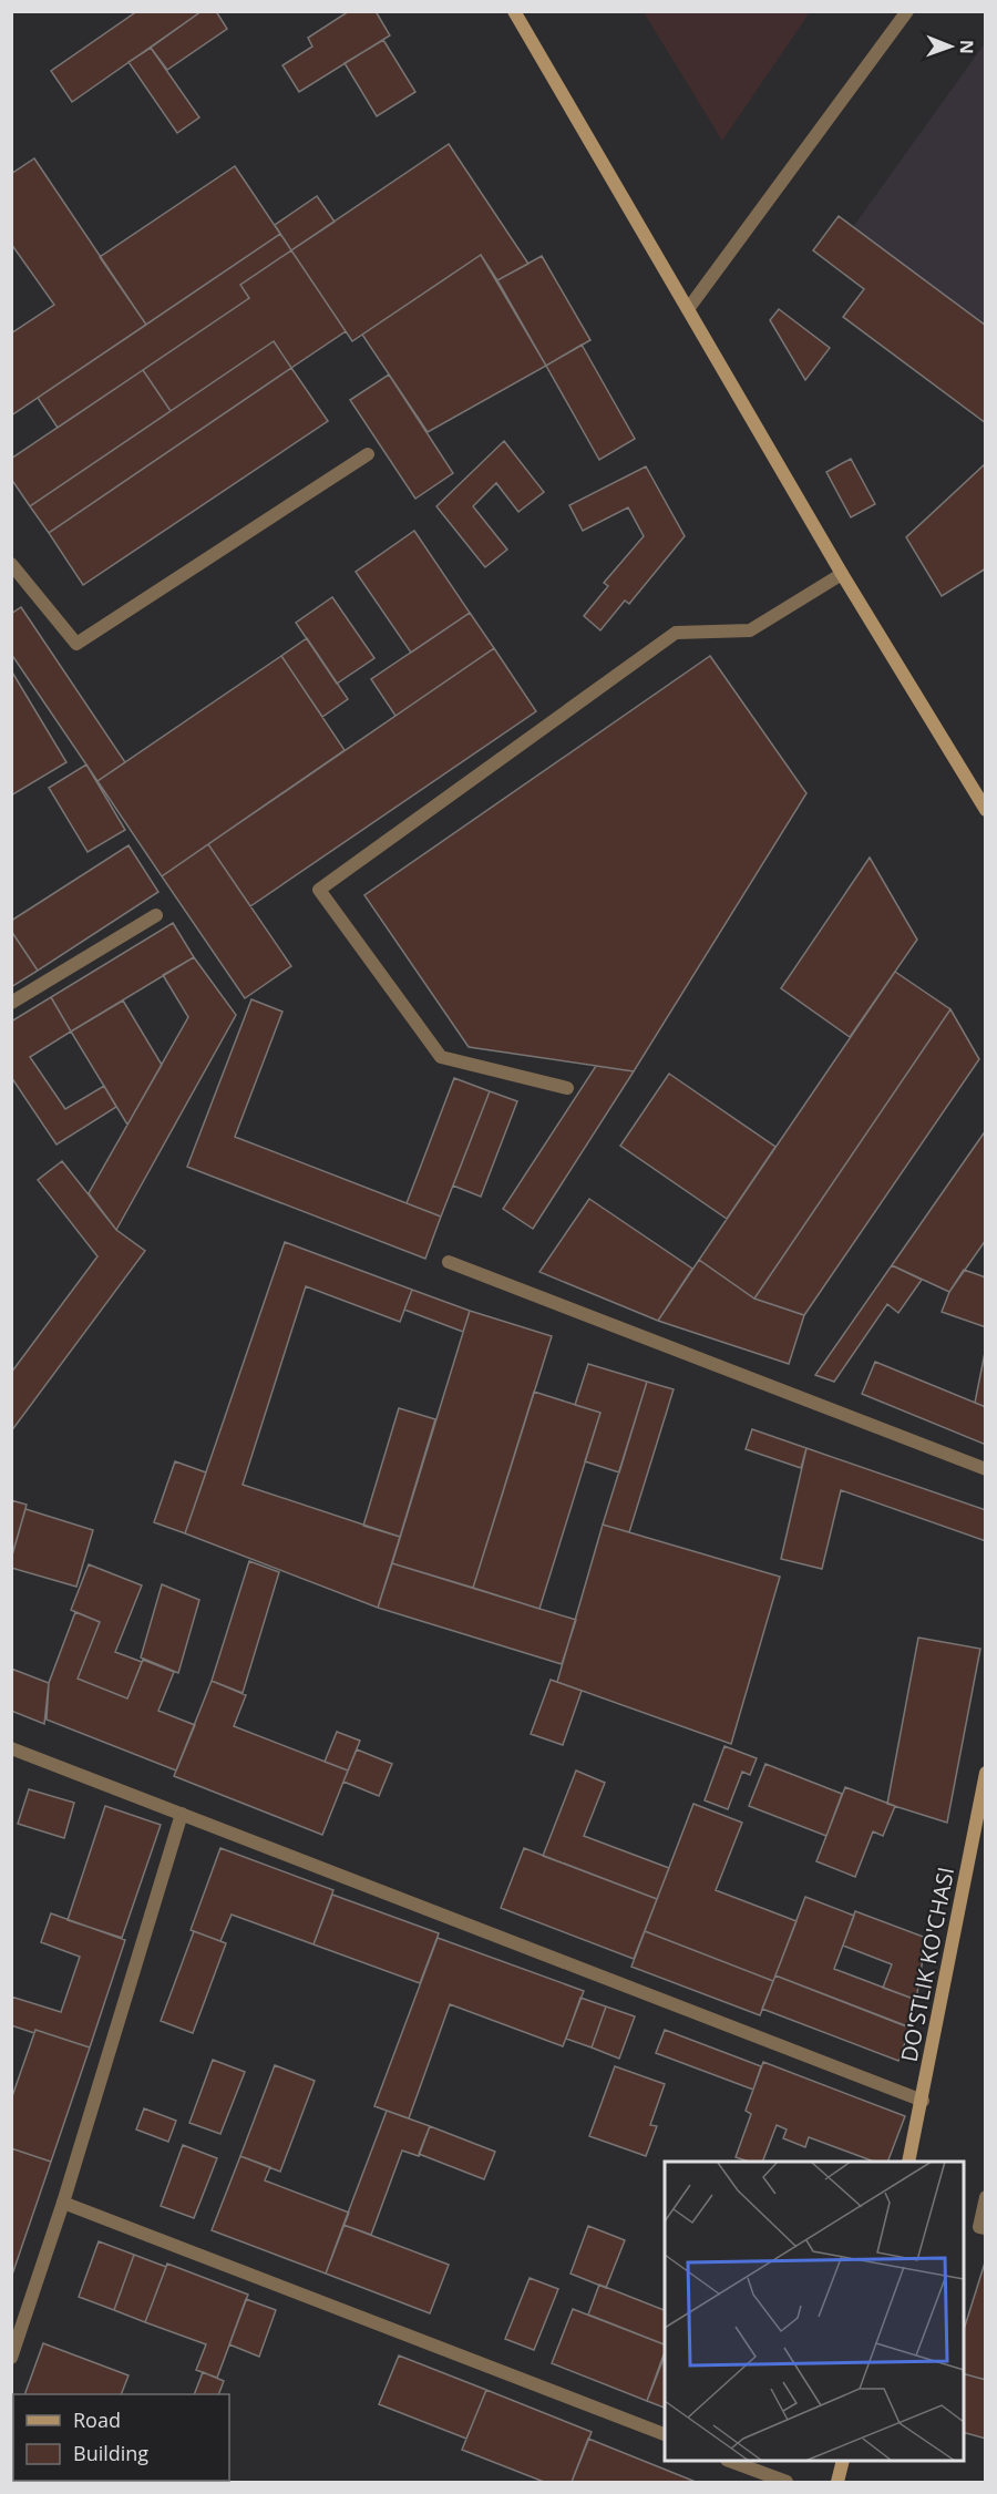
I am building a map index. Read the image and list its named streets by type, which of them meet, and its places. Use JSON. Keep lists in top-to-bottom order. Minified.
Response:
{"streets":{"street":["DO'STLIK KO'CHASI"]},"legend":["Road","Building"],"north":"right"}
